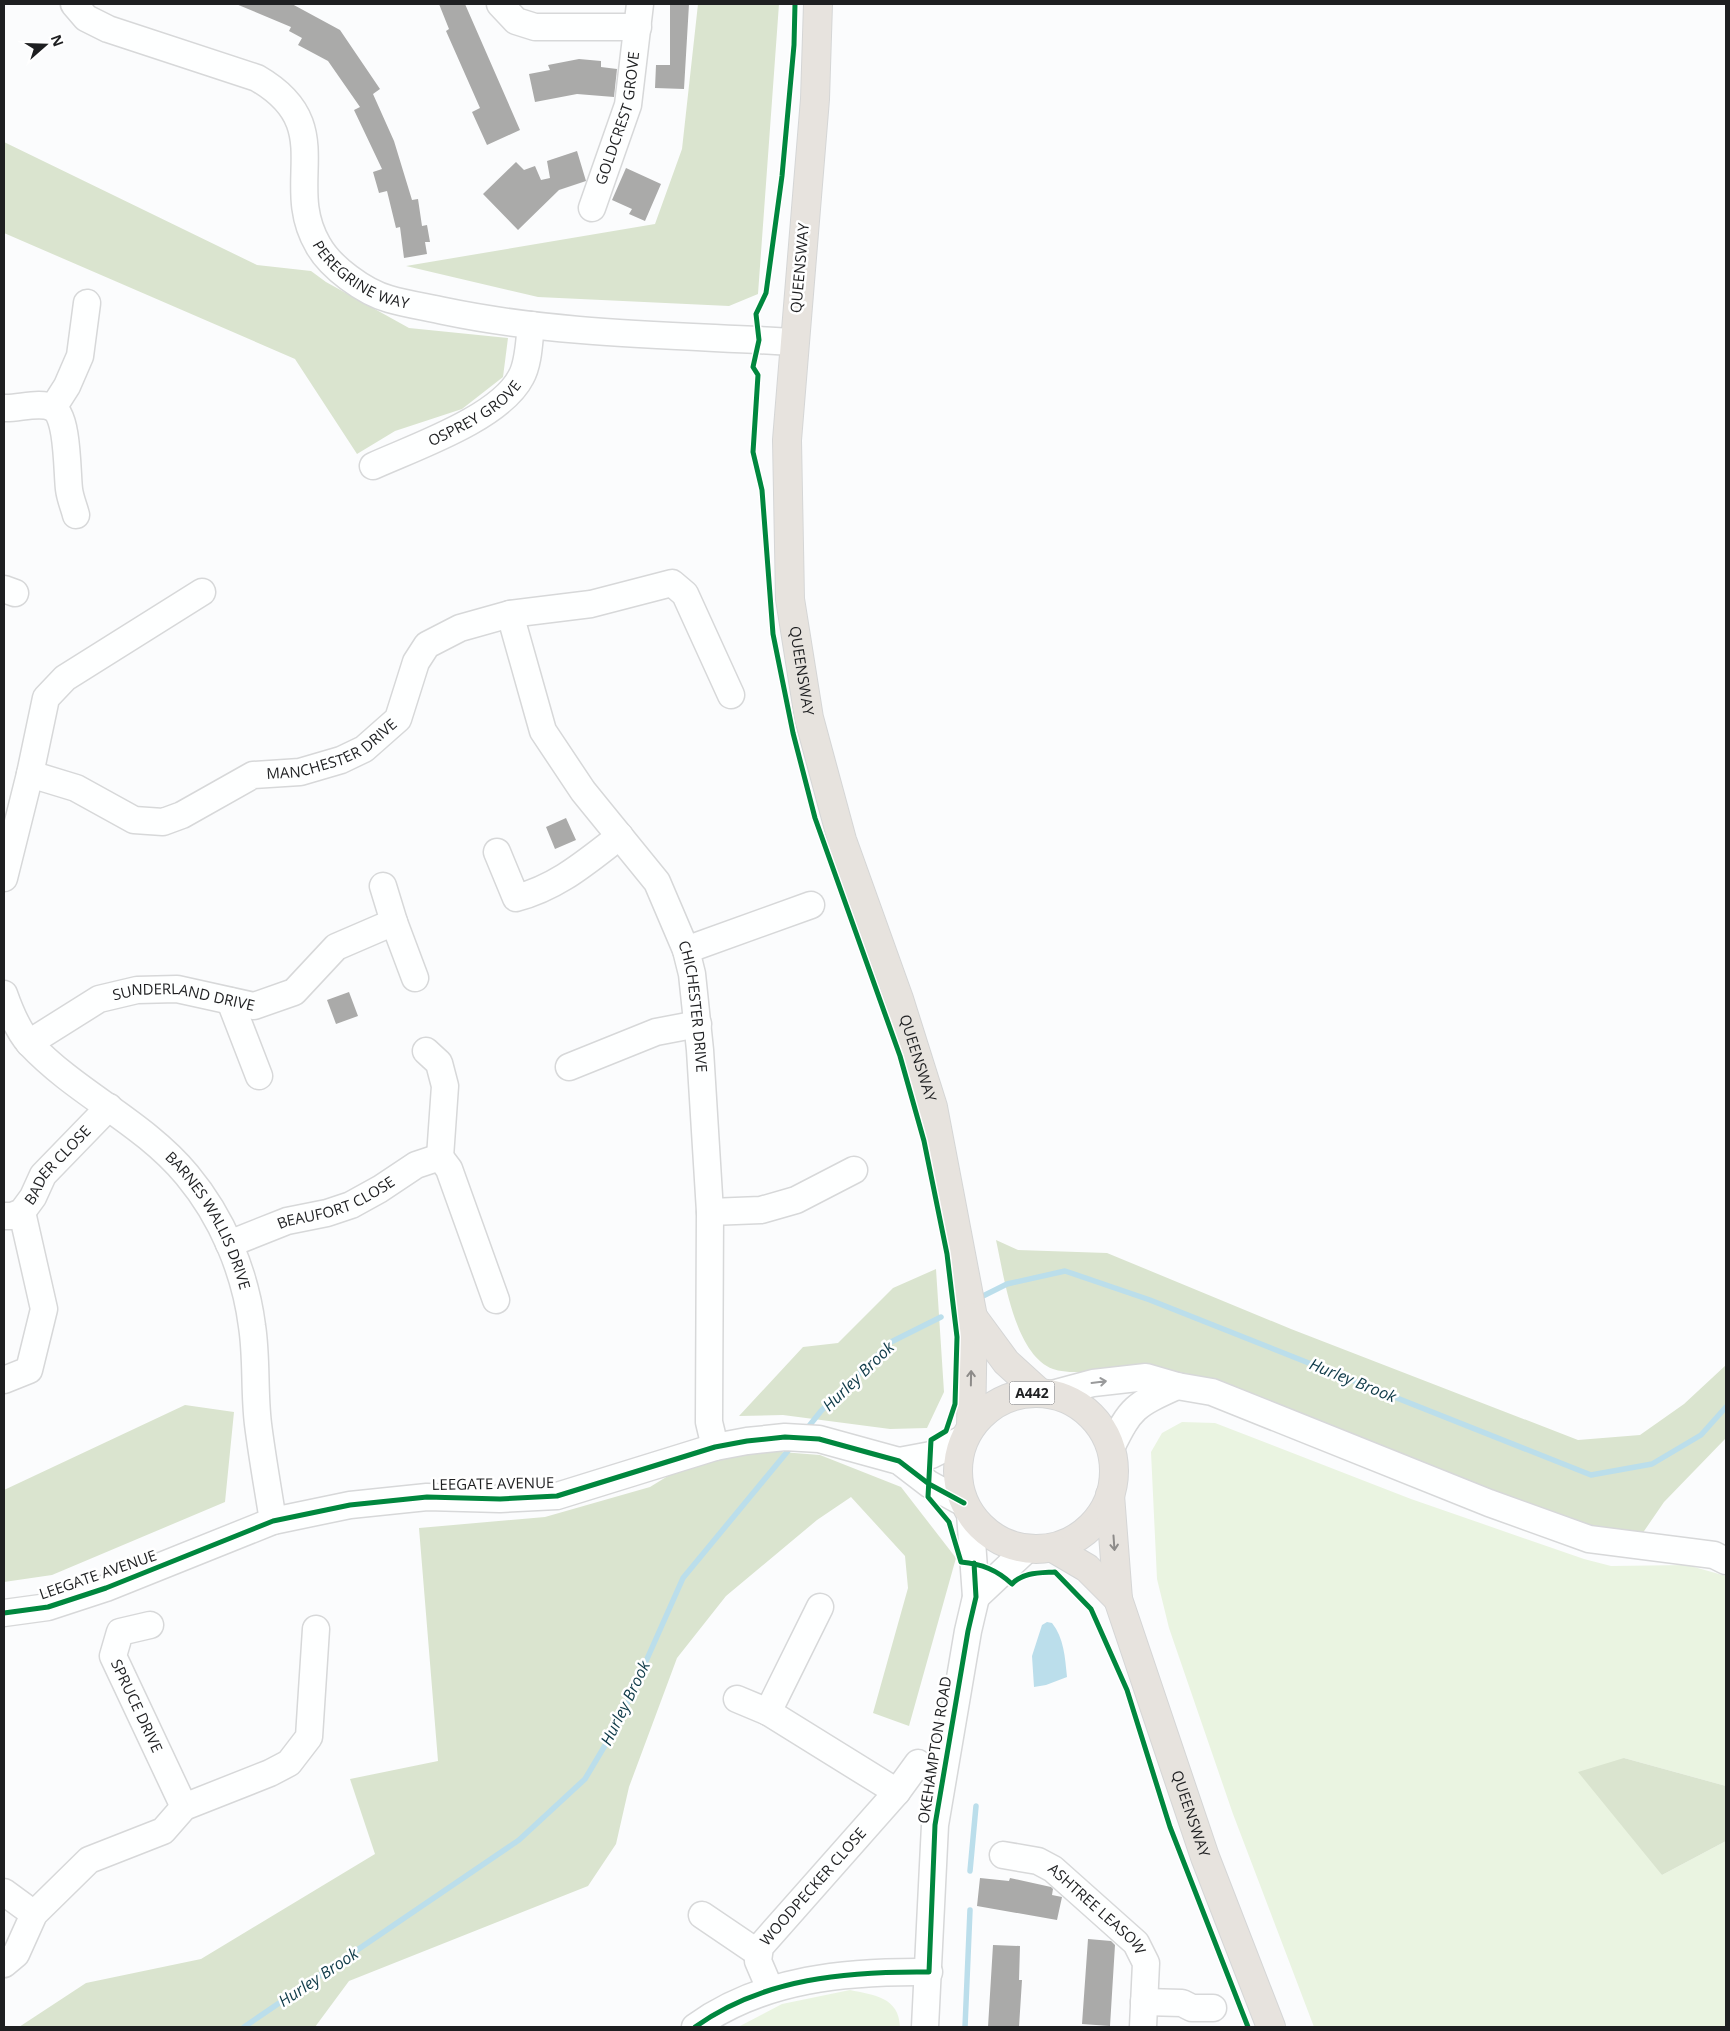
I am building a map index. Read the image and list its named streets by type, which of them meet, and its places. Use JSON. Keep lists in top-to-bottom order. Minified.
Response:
{"streets":{"main road":["QUEENSWAY","A442"],"street":["GOLDCREST GROVE","PEREGRINE WAY","OSPREY GROVE","MANCHESTER DRIVE","SUNDERLAND DRIVE","CHICHESTER DRIVE","BADER CLOSE","BEAUFORT CLOSE","BARNES WALLIS DRIVE","LEEGATE AVENUE","SPRUCE DRIVE","OKEHAMPTON ROAD","WOODPECKER CLOSE","ASHTREE LEASOW"]},"crossings":[["QUEENSWAY","PEREGRINE WAY"],["QUEENSWAY","A442"],["PEREGRINE WAY","OSPREY GROVE"],["MANCHESTER DRIVE","CHICHESTER DRIVE"],["SUNDERLAND DRIVE","BARNES WALLIS DRIVE"],["CHICHESTER DRIVE","LEEGATE AVENUE"],["BADER CLOSE","BARNES WALLIS DRIVE"],["BEAUFORT CLOSE","BARNES WALLIS DRIVE"],["BARNES WALLIS DRIVE","LEEGATE AVENUE"],["A442","LEEGATE AVENUE"],["A442","OKEHAMPTON ROAD"],["LEEGATE AVENUE","OKEHAMPTON ROAD"]],"water":["Hurley Brook"],"north":"right"}
